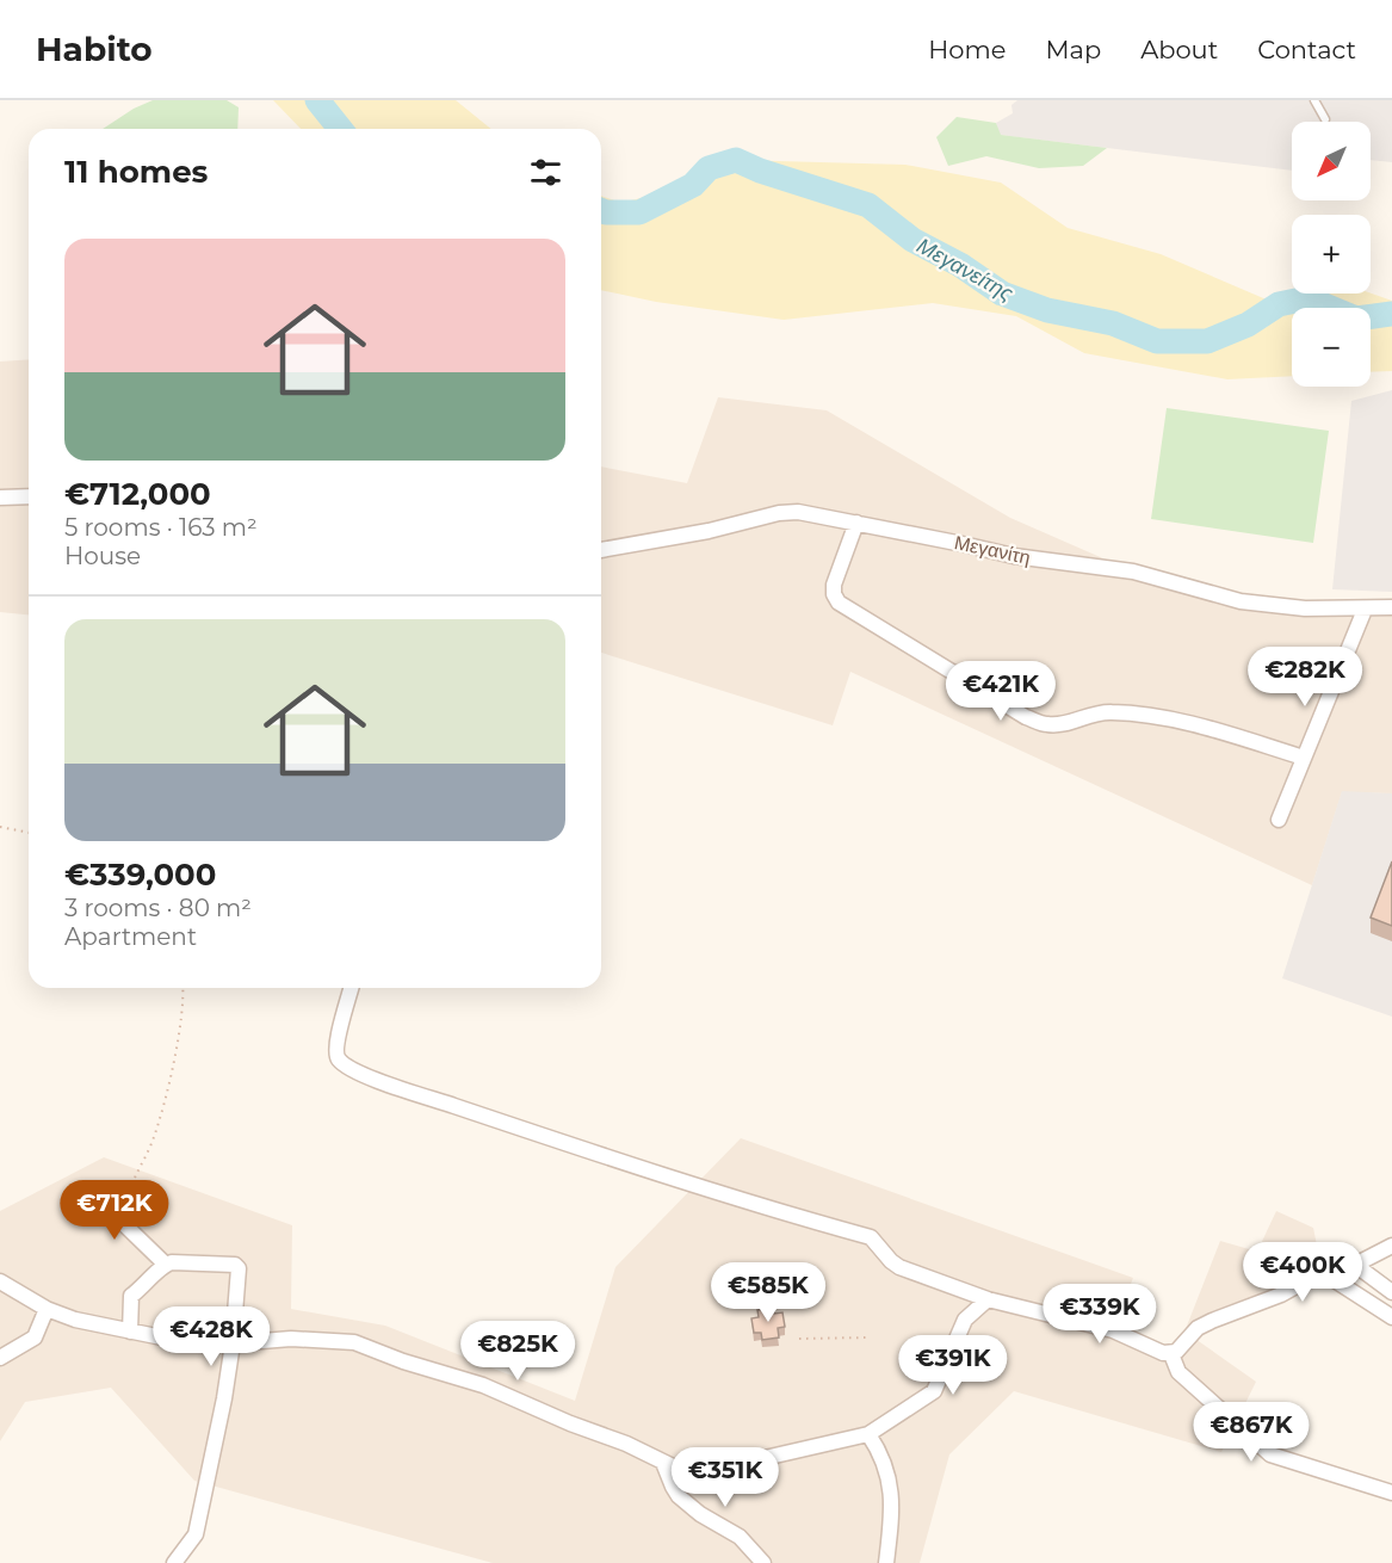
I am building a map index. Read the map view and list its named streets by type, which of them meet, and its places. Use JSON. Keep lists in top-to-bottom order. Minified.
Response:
{"streets":{"street":["Μεγανίτη"]},"water":["Μεγανείτης"],"north":"bottom left","page":{"header":"Habito","nav":["Home","Map","About","Contact"],"map_buttons":["+","−"],"heading":"11 homes","list":[{"name":"€712,000","note":"5 rooms · 163 m² · House"},{"name":"€339,000","note":"3 rooms · 80 m² · Apartment"}],"price":["€282K","€421K","€712K","€400K","€585K","€339K","€428K","€825K","€391K","€867K","€351K"]}}
